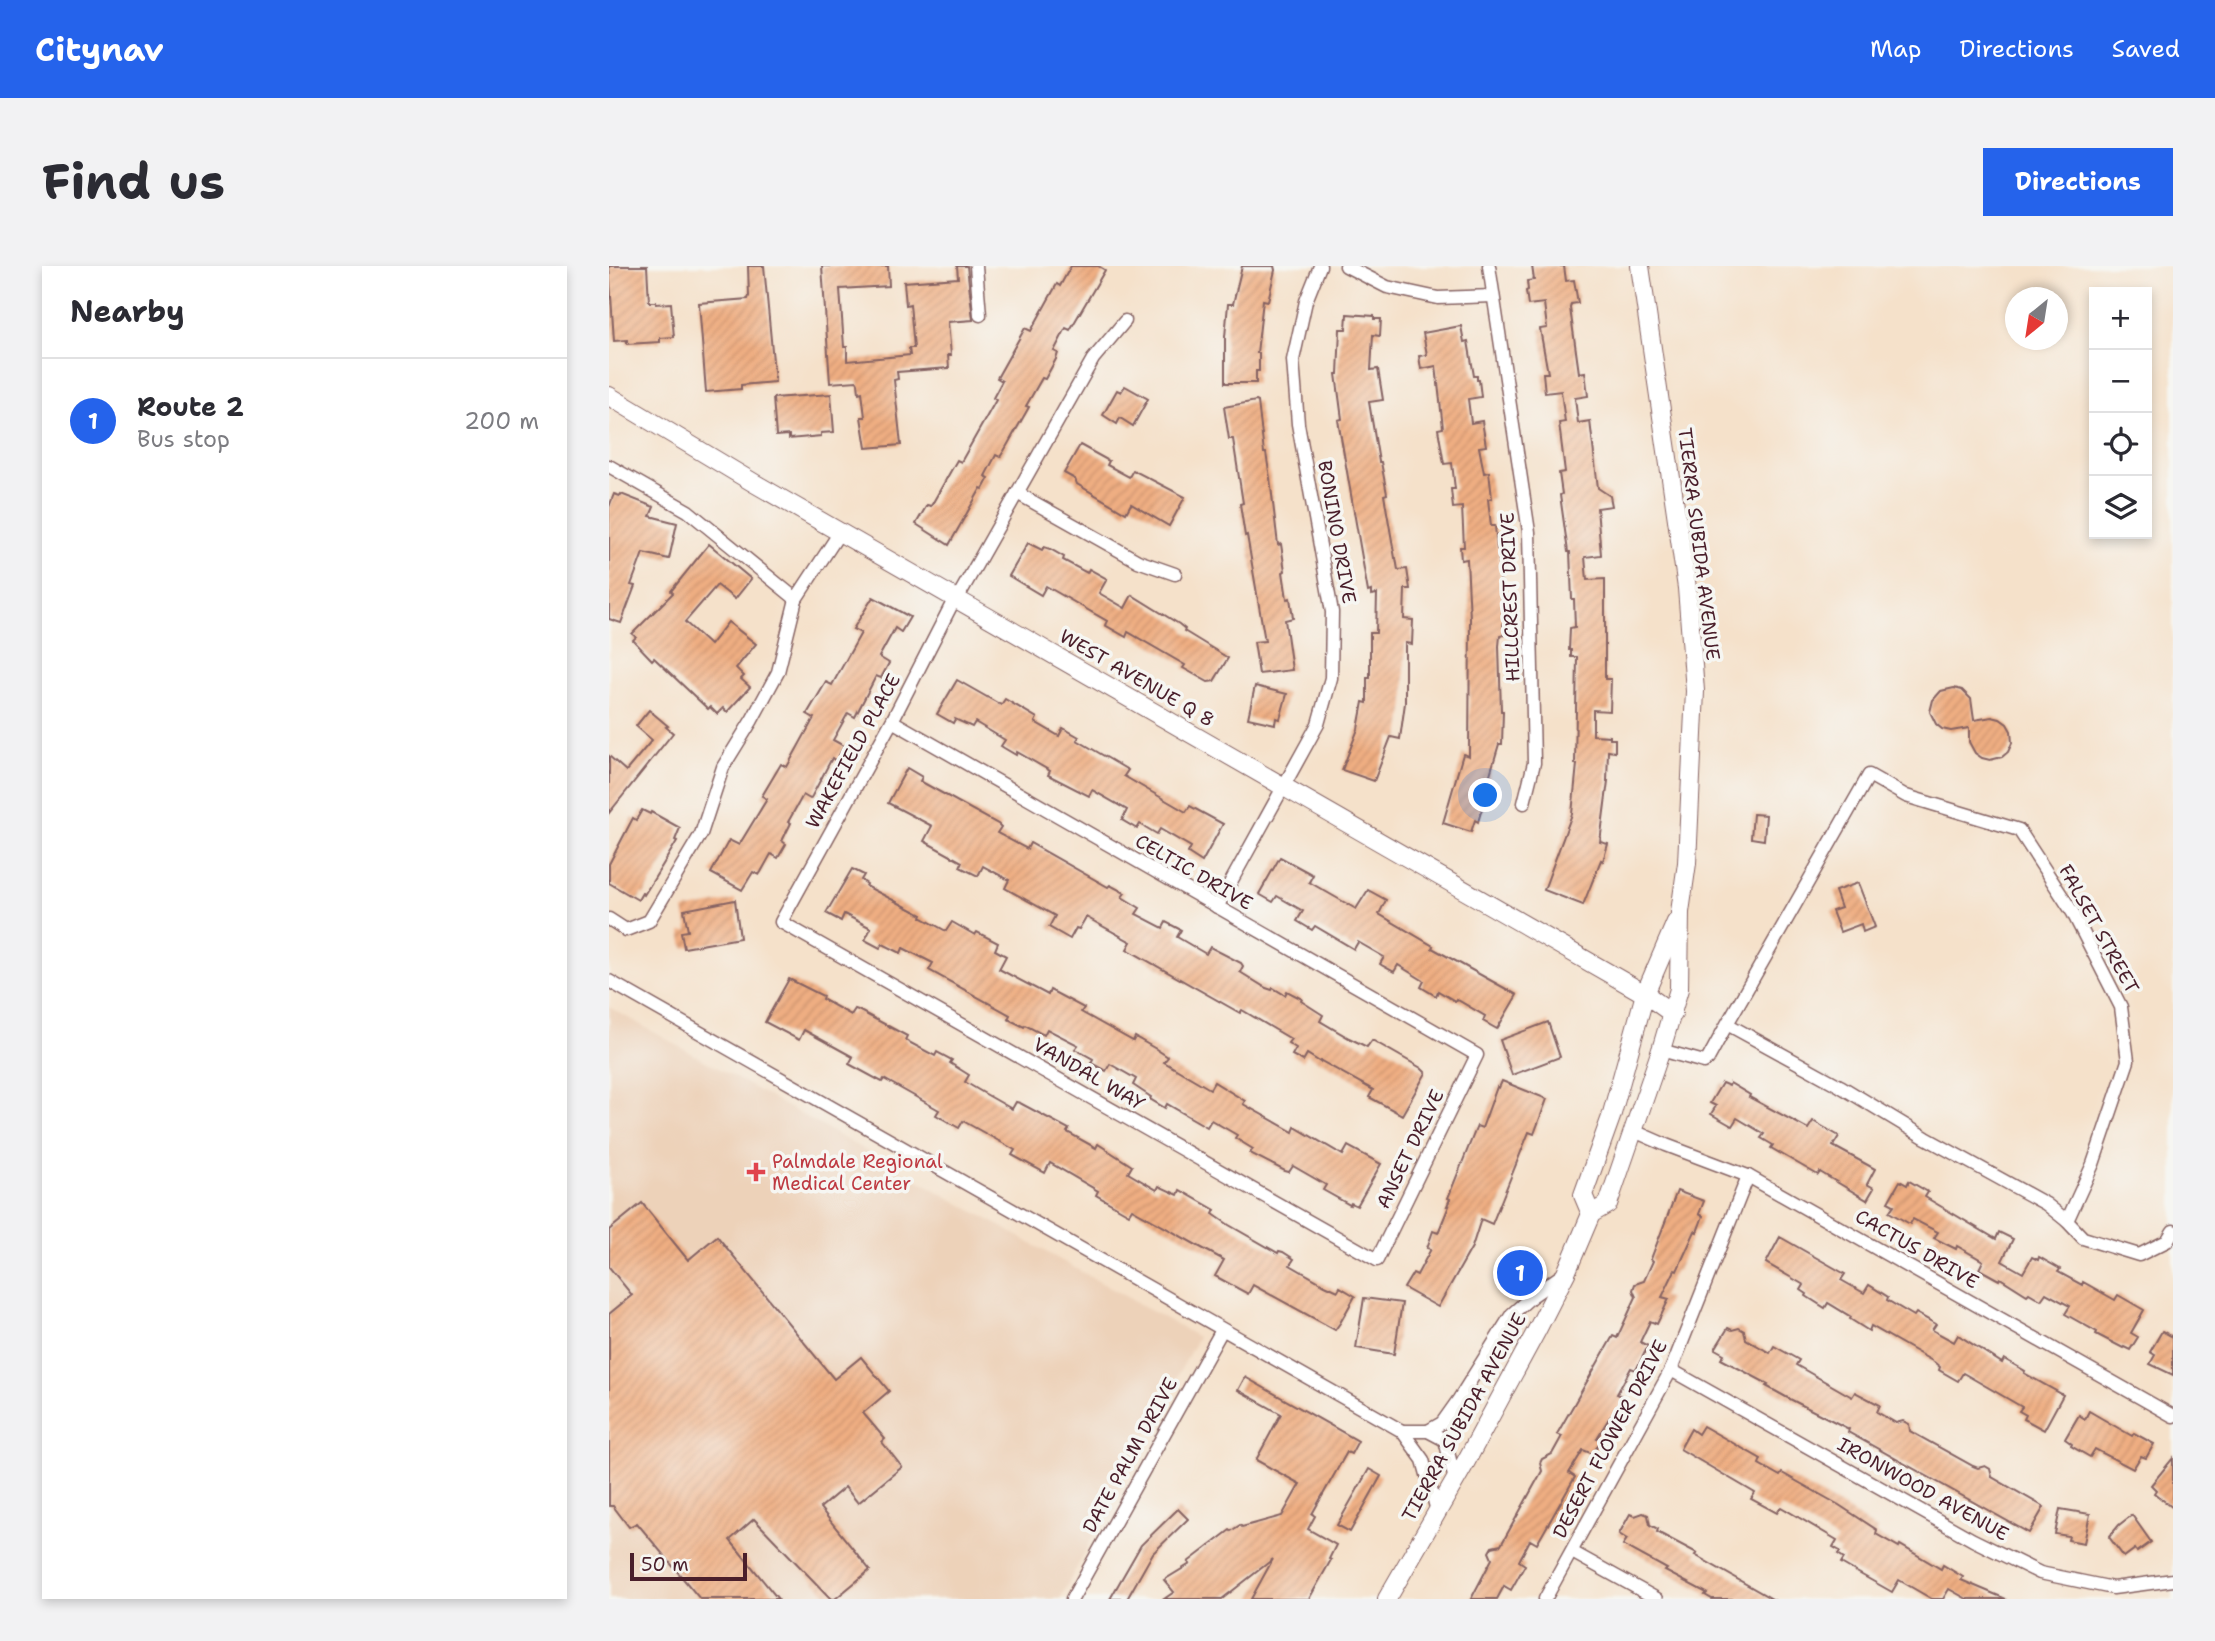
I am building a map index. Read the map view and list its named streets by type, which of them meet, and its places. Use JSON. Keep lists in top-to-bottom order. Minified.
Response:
{"streets":{"main road":["TIERRA SUBIDA AVENUE","WEST AVENUE Q 8"],"street":["BONINO DRIVE","HILLCREST DRIVE","WAKEFIELD PLACE","CELTIC DRIVE","FALSET STREET","VANDAL WAY","ANSET DRIVE","CACTUS DRIVE","DESERT FLOWER DRIVE","DATE PALM DRIVE","IRONWOOD AVENUE"]},"crossings":[["BONINO DRIVE","WEST AVENUE Q 8"],["BONINO DRIVE","CELTIC DRIVE"],["TIERRA SUBIDA AVENUE","WEST AVENUE Q 8"],["TIERRA SUBIDA AVENUE","CACTUS DRIVE"],["WEST AVENUE Q 8","WAKEFIELD PLACE"],["WAKEFIELD PLACE","CELTIC DRIVE"],["WAKEFIELD PLACE","VANDAL WAY"],["CELTIC DRIVE","ANSET DRIVE"],["VANDAL WAY","ANSET DRIVE"],["CACTUS DRIVE","DESERT FLOWER DRIVE"],["DESERT FLOWER DRIVE","IRONWOOD AVENUE"]],"places":{"health":["Palmdale Regional Medical Center"]},"scale_bar":"50 m","north":"bottom left","page":{"header":"Citynav","nav":["Map","Directions","Saved"],"buttons":"Directions","title":"Find us","heading":"Nearby","map_buttons":["+","−"],"list":[{"mark":"1","name":"Route 2","note":"Bus stop","value":"200 m"}],"pins":"1","scale":"50 m"}}
